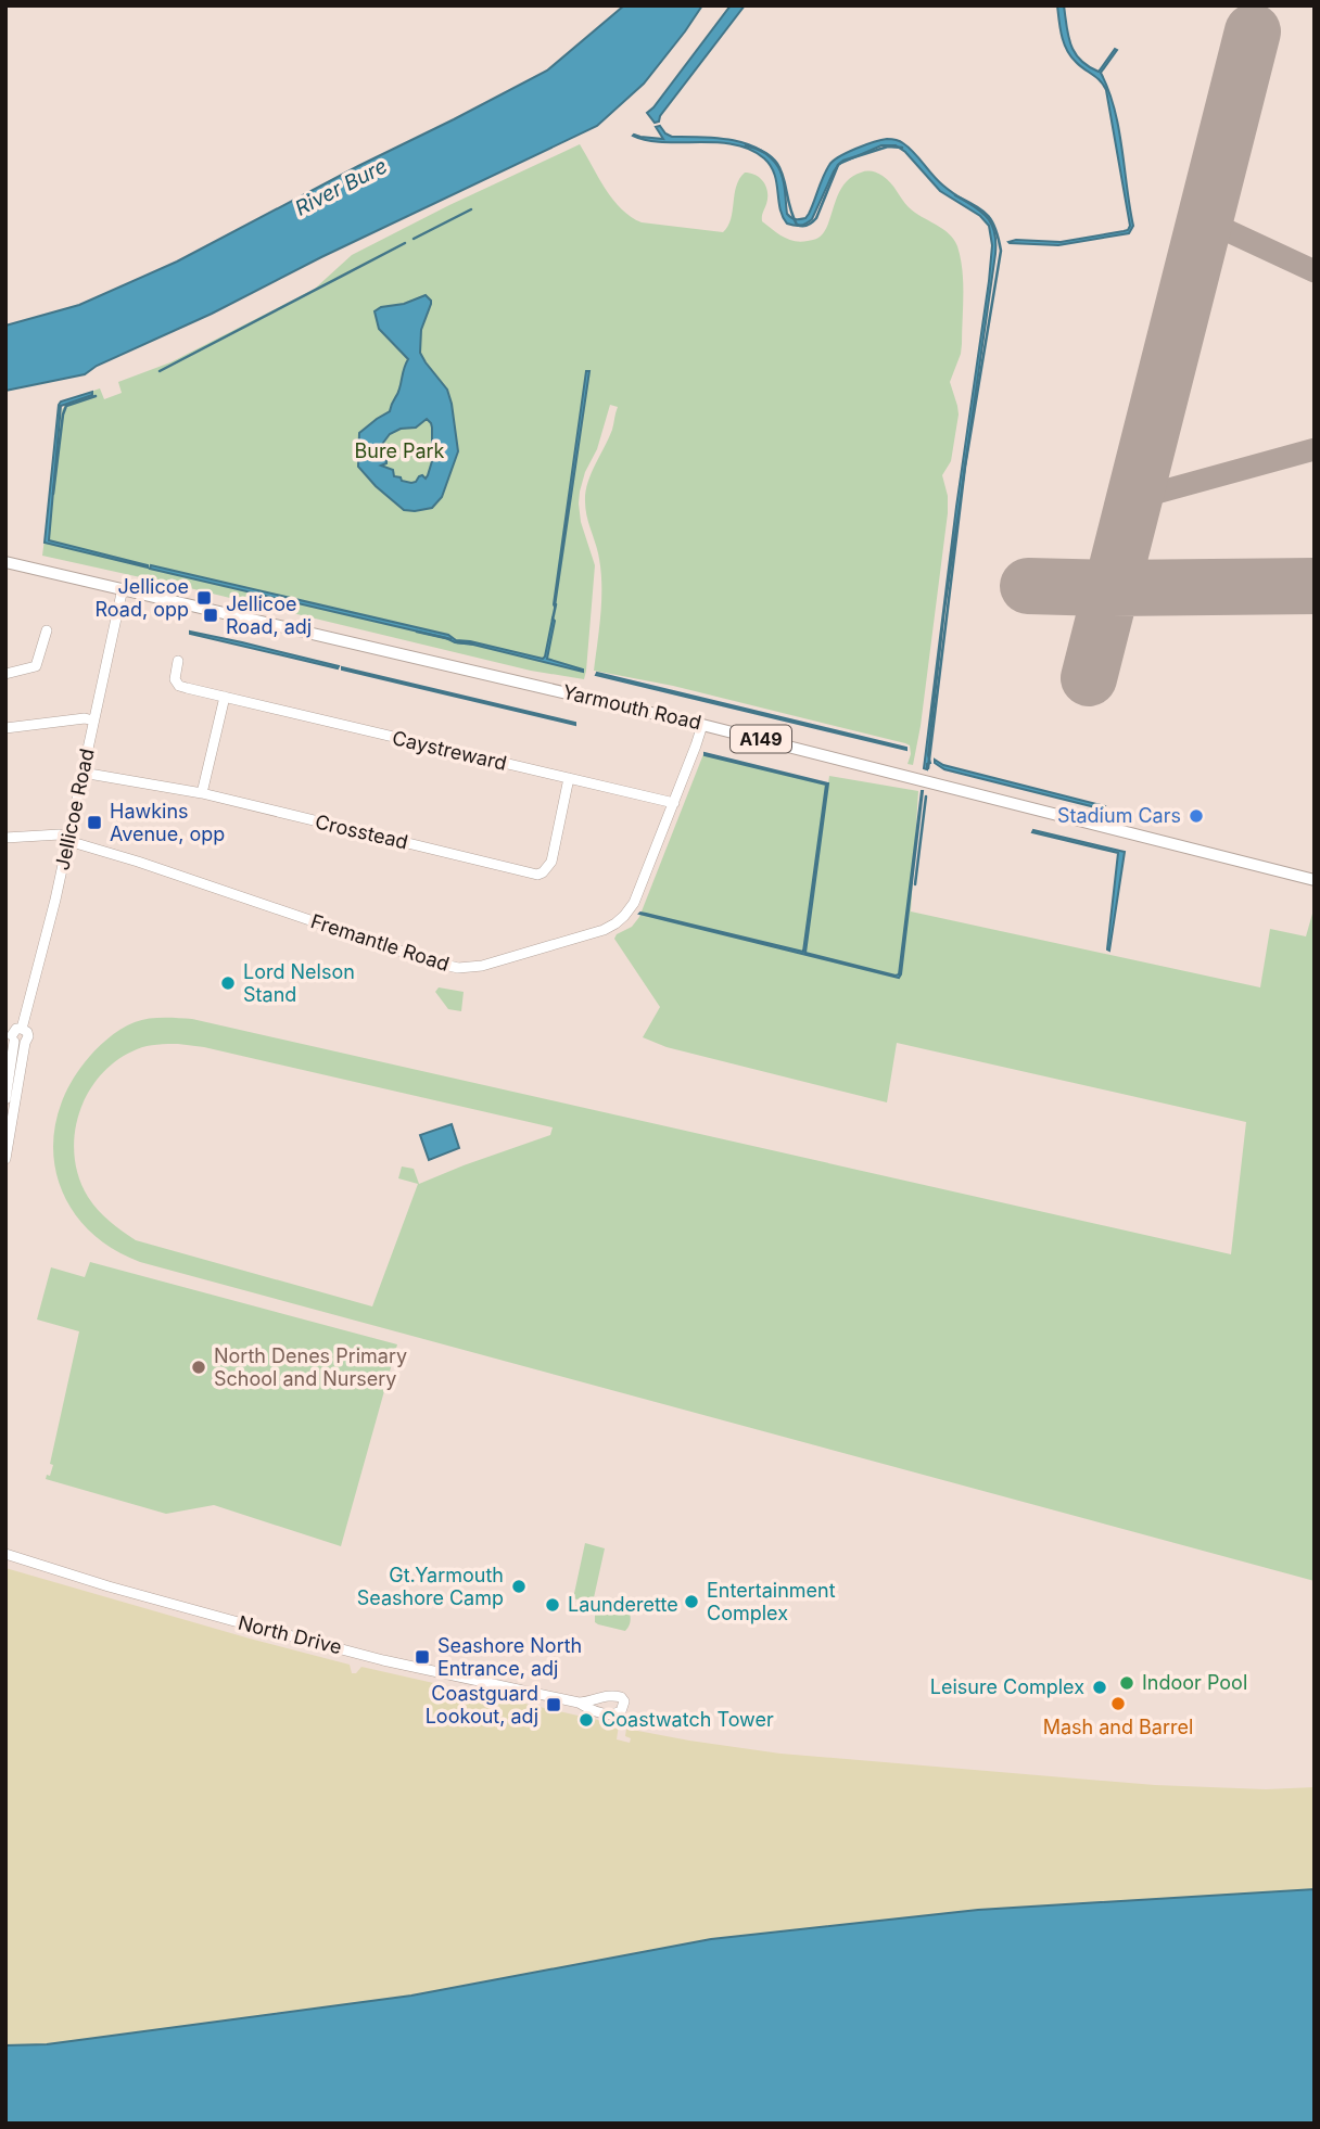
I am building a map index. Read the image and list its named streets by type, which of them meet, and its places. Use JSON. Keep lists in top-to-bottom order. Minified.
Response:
{"streets":{"main road":["Yarmouth Road","A149"],"street":["Caystreward","Jellicoe Road","Crosstead","Fremantle Road","North Drive"]},"crossings":[["Yarmouth Road","A149"],["Yarmouth Road","Jellicoe Road"],["Yarmouth Road","Fremantle Road"],["A149","Jellicoe Road"],["Caystreward","Crosstead"],["Caystreward","Fremantle Road"],["Jellicoe Road","Crosstead"],["Jellicoe Road","Fremantle Road"]],"water":["River Bure"],"parks":["Bure Park"],"places":{"transit":["Jellicoe Road, opp","Jellicoe Road, adj","Hawkins Avenue, opp","Seashore North Entrance, adj","Coastguard Lookout, adj"],"other":["Stadium Cars","Lord Nelson Stand","North Denes Primary School and Nursery","Gt.Yarmouth Seashore Camp","Entertainment Complex","Launderette","Indoor Pool","Leisure Complex","Mash and Barrel","Coastwatch Tower"]}}
